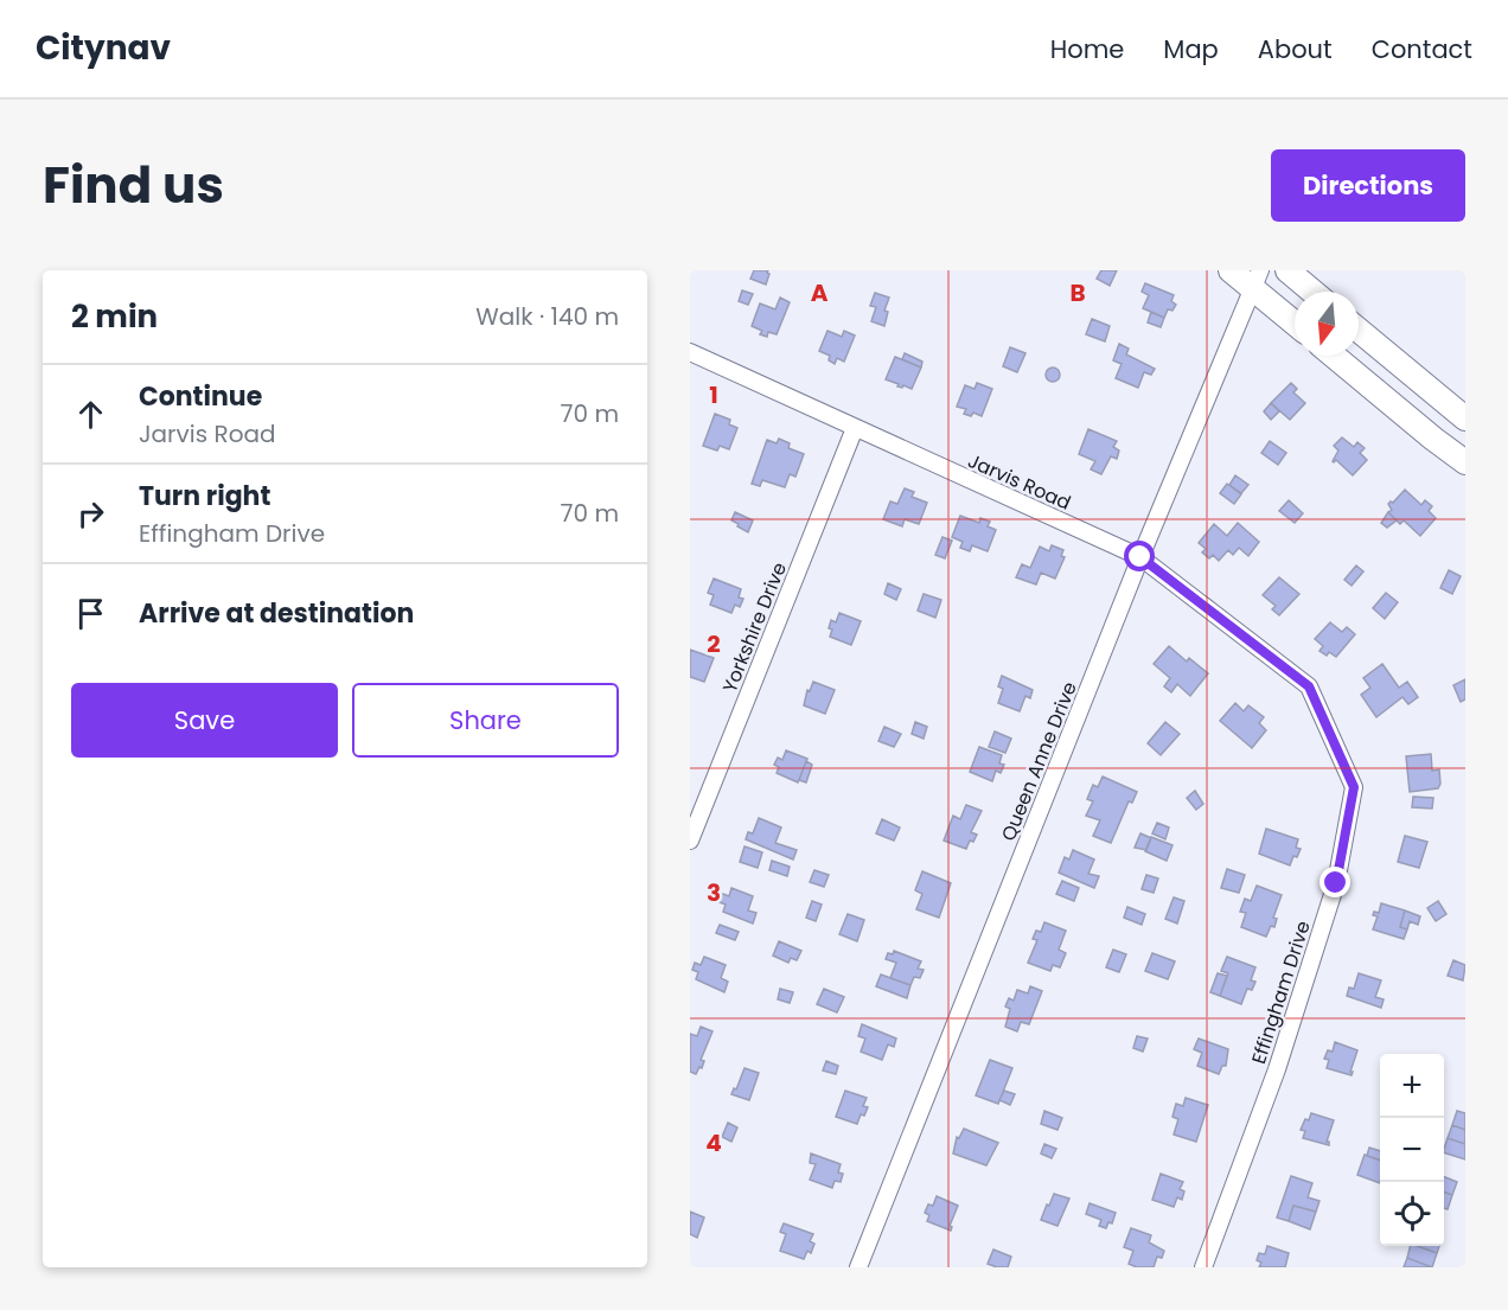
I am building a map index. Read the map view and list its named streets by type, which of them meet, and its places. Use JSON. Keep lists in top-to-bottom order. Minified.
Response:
{"streets":{"street":["Jarvis Road","Yorkshire Drive","Queen Anne Drive","Effingham Drive"]},"crossings":[["Jarvis Road","Yorkshire Drive"],["Jarvis Road","Queen Anne Drive"],["Jarvis Road","Effingham Drive"]],"north":"bottom","page":{"header":"Citynav","nav":["Home","Map","About","Contact"],"title":"Find us","buttons":["Directions",["Save","Share"]],"heading":["2 min","Walk · 140 m"],"list":[["Continue","Jarvis Road","70 m"],["Turn right","Effingham Drive","70 m"],"Arrive at destination"],"map_buttons":["+","−"]},"grid":{"columns":["A","B"],"rows":["1","2","3","4"]}}
